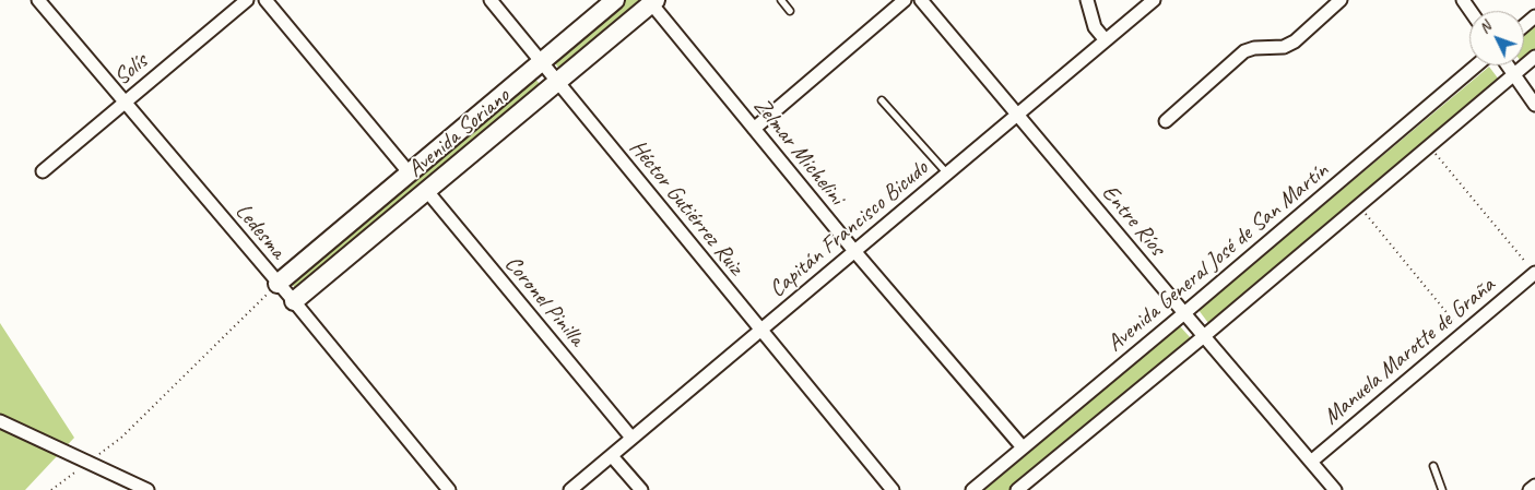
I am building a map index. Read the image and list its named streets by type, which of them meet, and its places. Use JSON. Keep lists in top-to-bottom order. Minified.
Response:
{"streets":{"street":["Solís","Avenida Soriano","Zelmar Michelini","Héctor Gutiérrez Ruiz","Entre Ríos","Capitán Francisco Bicudo","Ledesma","Avenida General José de San Martín","Coronel Pinilla","Manuela Marotte de Graña"]},"crossings":[["Solís","Ledesma"],["Avenida Soriano","Zelmar Michelini"],["Avenida Soriano","Héctor Gutiérrez Ruiz"],["Avenida Soriano","Ledesma"],["Avenida Soriano","Coronel Pinilla"],["Zelmar Michelini","Capitán Francisco Bicudo"],["Zelmar Michelini","Avenida General José de San Martín"],["Héctor Gutiérrez Ruiz","Capitán Francisco Bicudo"],["Entre Ríos","Capitán Francisco Bicudo"],["Entre Ríos","Avenida General José de San Martín"],["Entre Ríos","Manuela Marotte de Graña"],["Capitán Francisco Bicudo","Coronel Pinilla"]],"north":"top left"}
